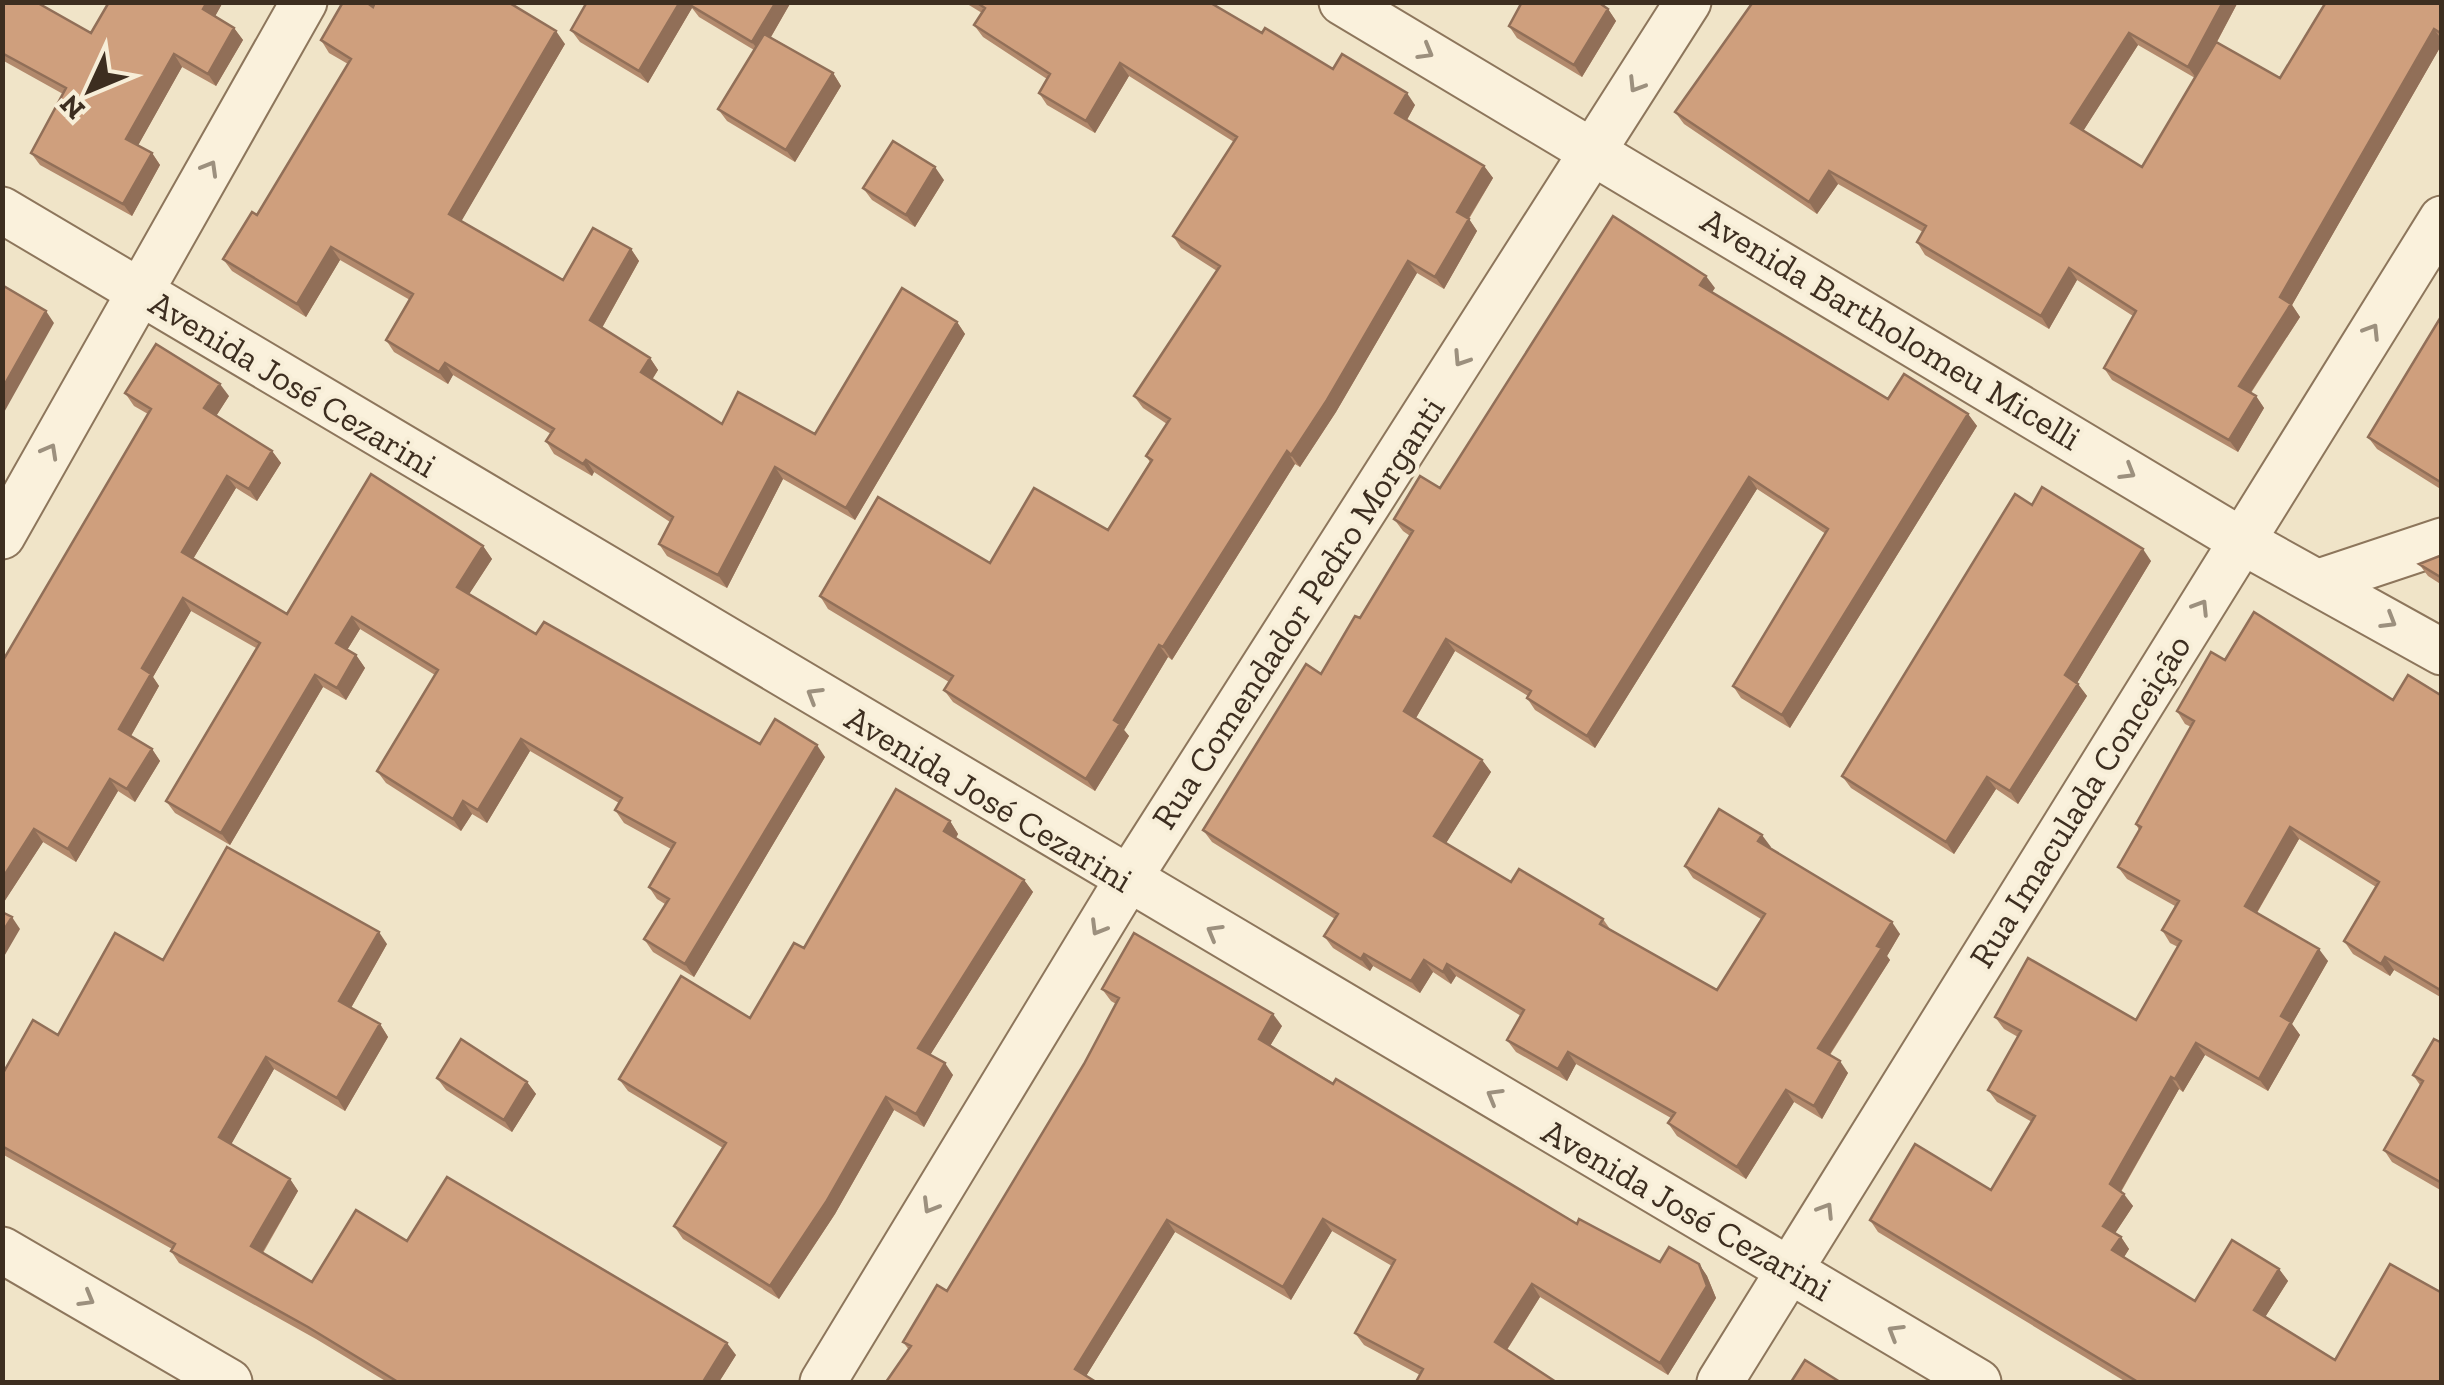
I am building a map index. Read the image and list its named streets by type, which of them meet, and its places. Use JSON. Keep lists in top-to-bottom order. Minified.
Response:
{"streets":{"street":["Avenida Bartholomeu Micelli","Avenida José Cezarini","Rua Comendador Pedro Morganti","Rua Imaculada Conceição"]},"crossings":[["Avenida Bartholomeu Micelli","Rua Comendador Pedro Morganti"],["Avenida Bartholomeu Micelli","Rua Imaculada Conceição"],["Avenida José Cezarini","Rua Comendador Pedro Morganti"],["Avenida José Cezarini","Rua Imaculada Conceição"]],"one_way":["Avenida Bartholomeu Micelli","Avenida José Cezarini","Rua Comendador Pedro Morganti","Rua Imaculada Conceição"],"north":"bottom left"}
